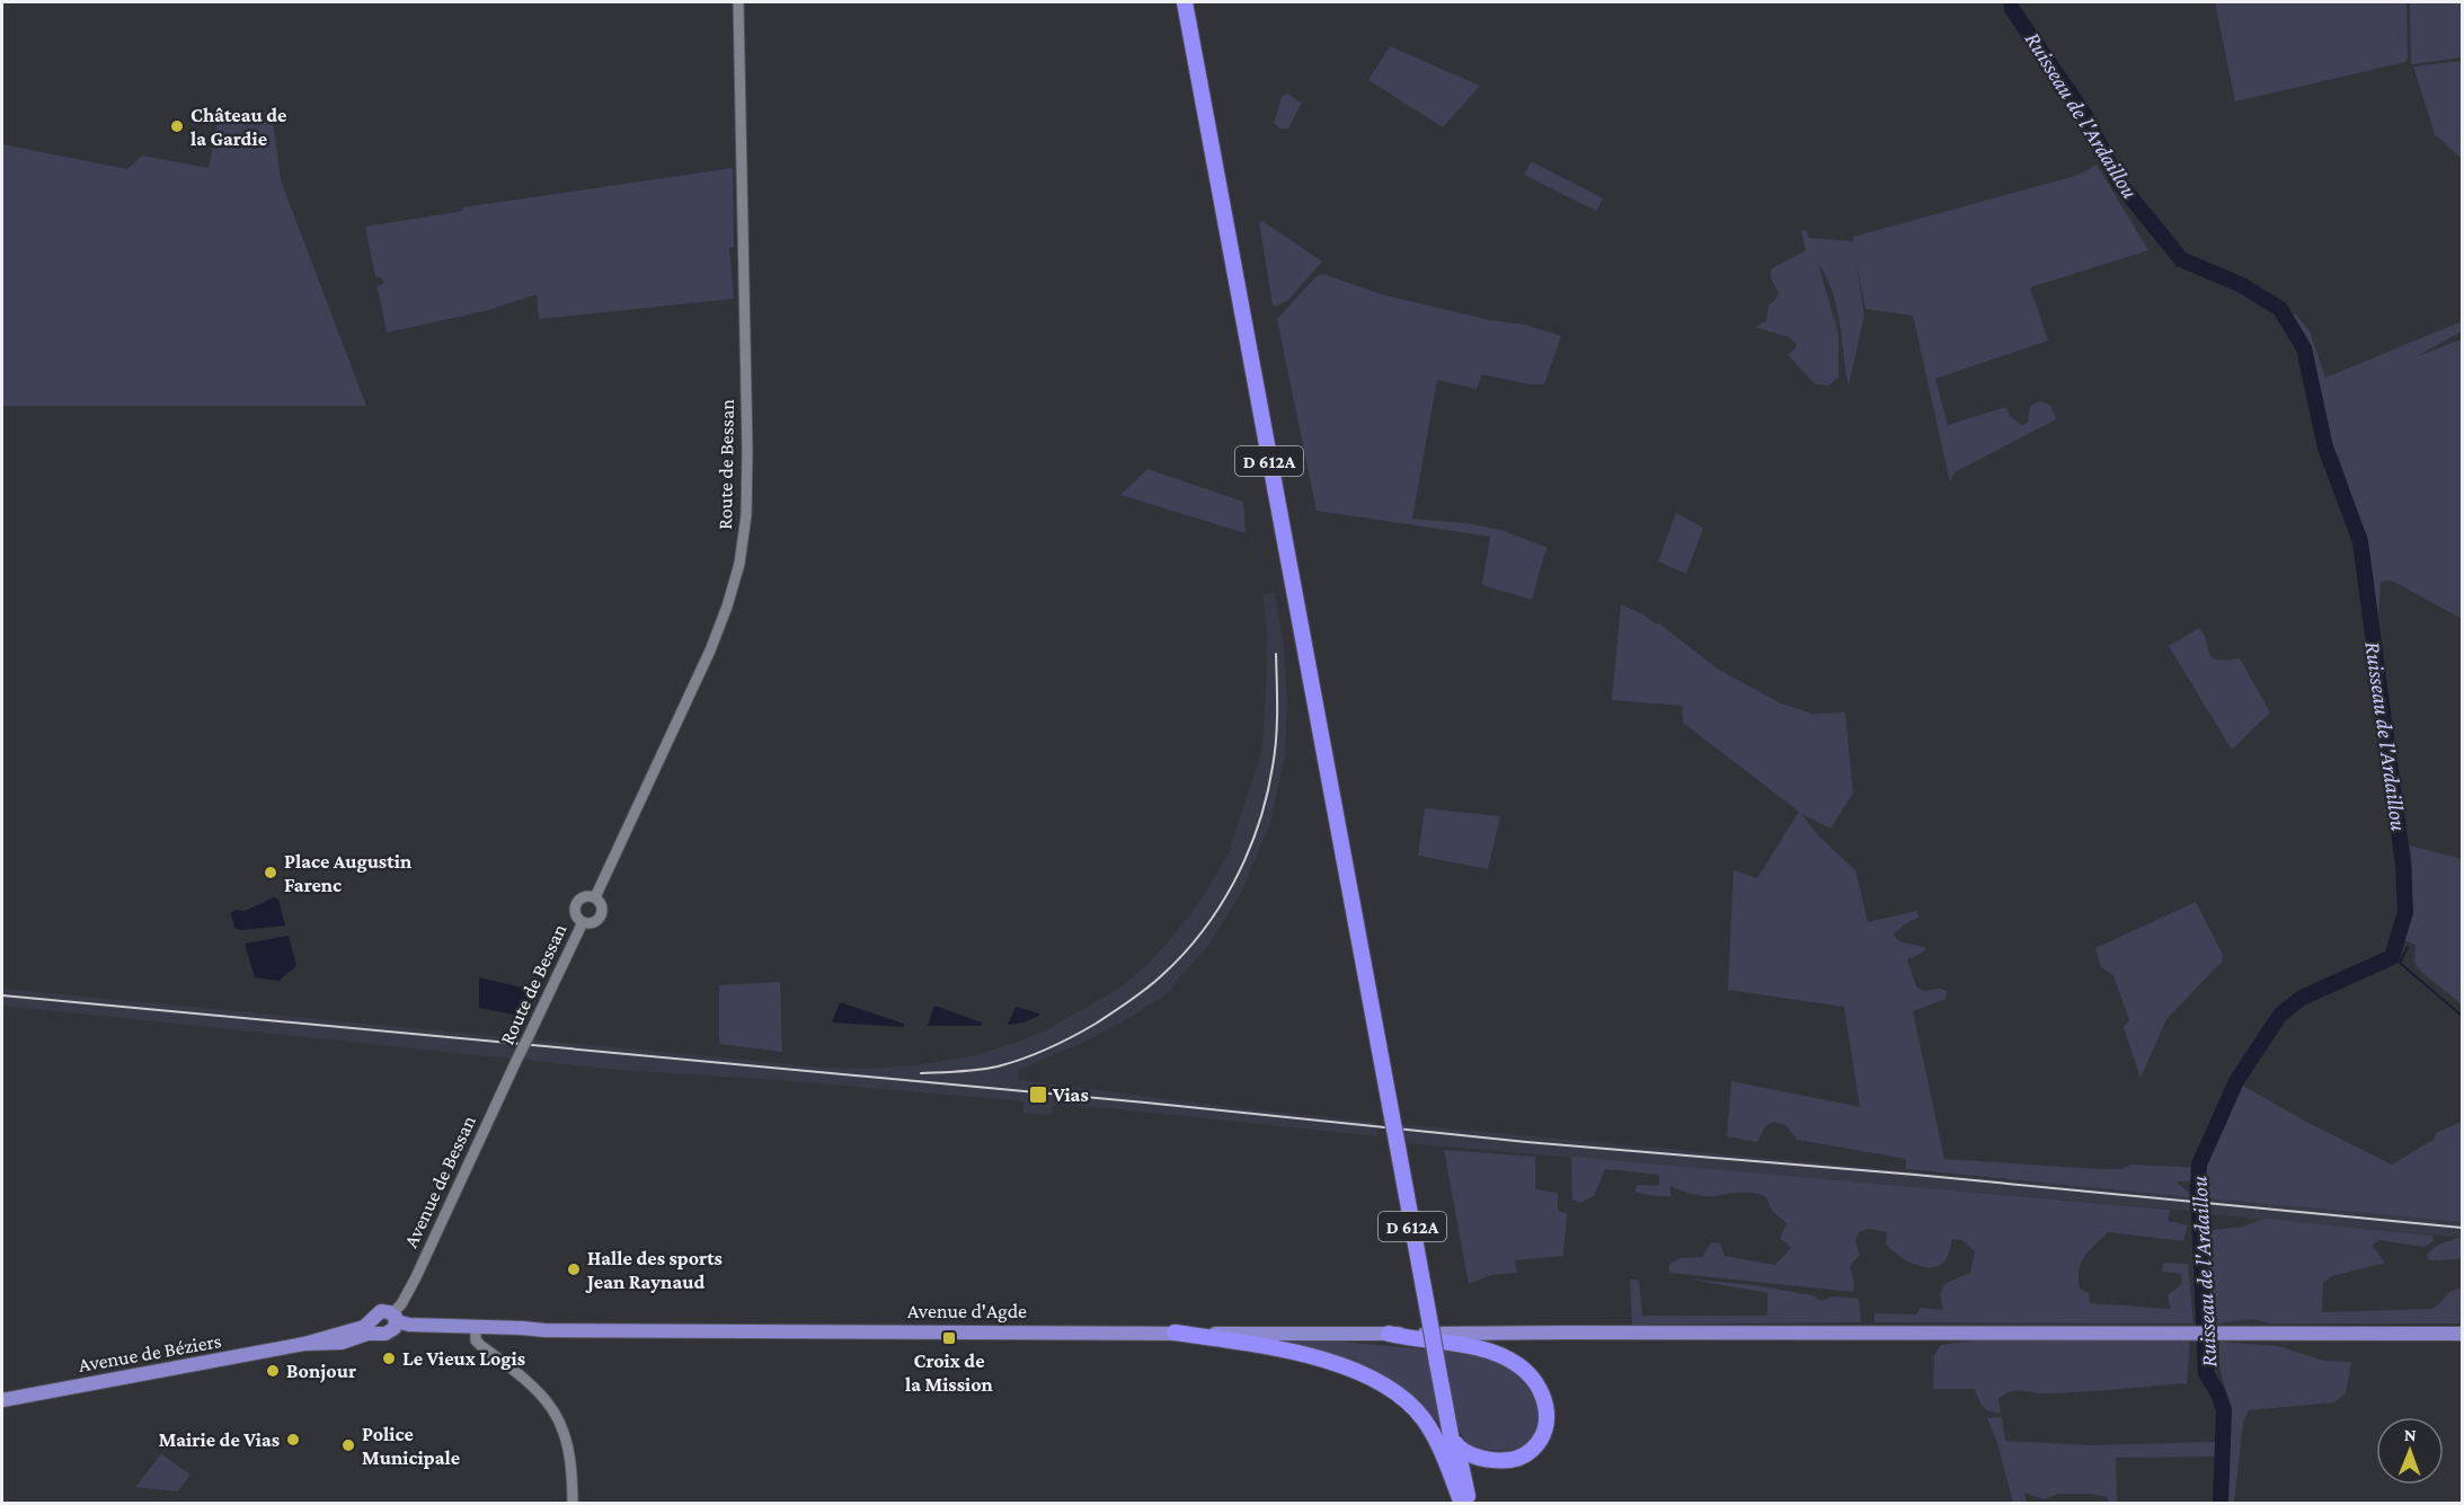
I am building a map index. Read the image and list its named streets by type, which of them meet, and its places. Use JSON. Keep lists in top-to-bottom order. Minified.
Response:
{"streets":{"highway":["D 612A"],"main road":["Avenue d'Agde","Avenue de Béziers"],"street":["Route de Bessan","Avenue de Bessan"]},"crossings":[["Route de Bessan","Avenue de Bessan"],["Avenue de Bessan","Avenue d'Agde"]],"water":["Ruisseau de l'Ardaillou"],"places":{"other":["Château de la Gardie","Place Augustin Farenc","Halle des sports Jean Raynaud","Le Vieux Logis","Bonjour","Mairie de Vias","Police Municipale"],"transit":["Vias","Croix de la Mission"]},"north":"top"}
